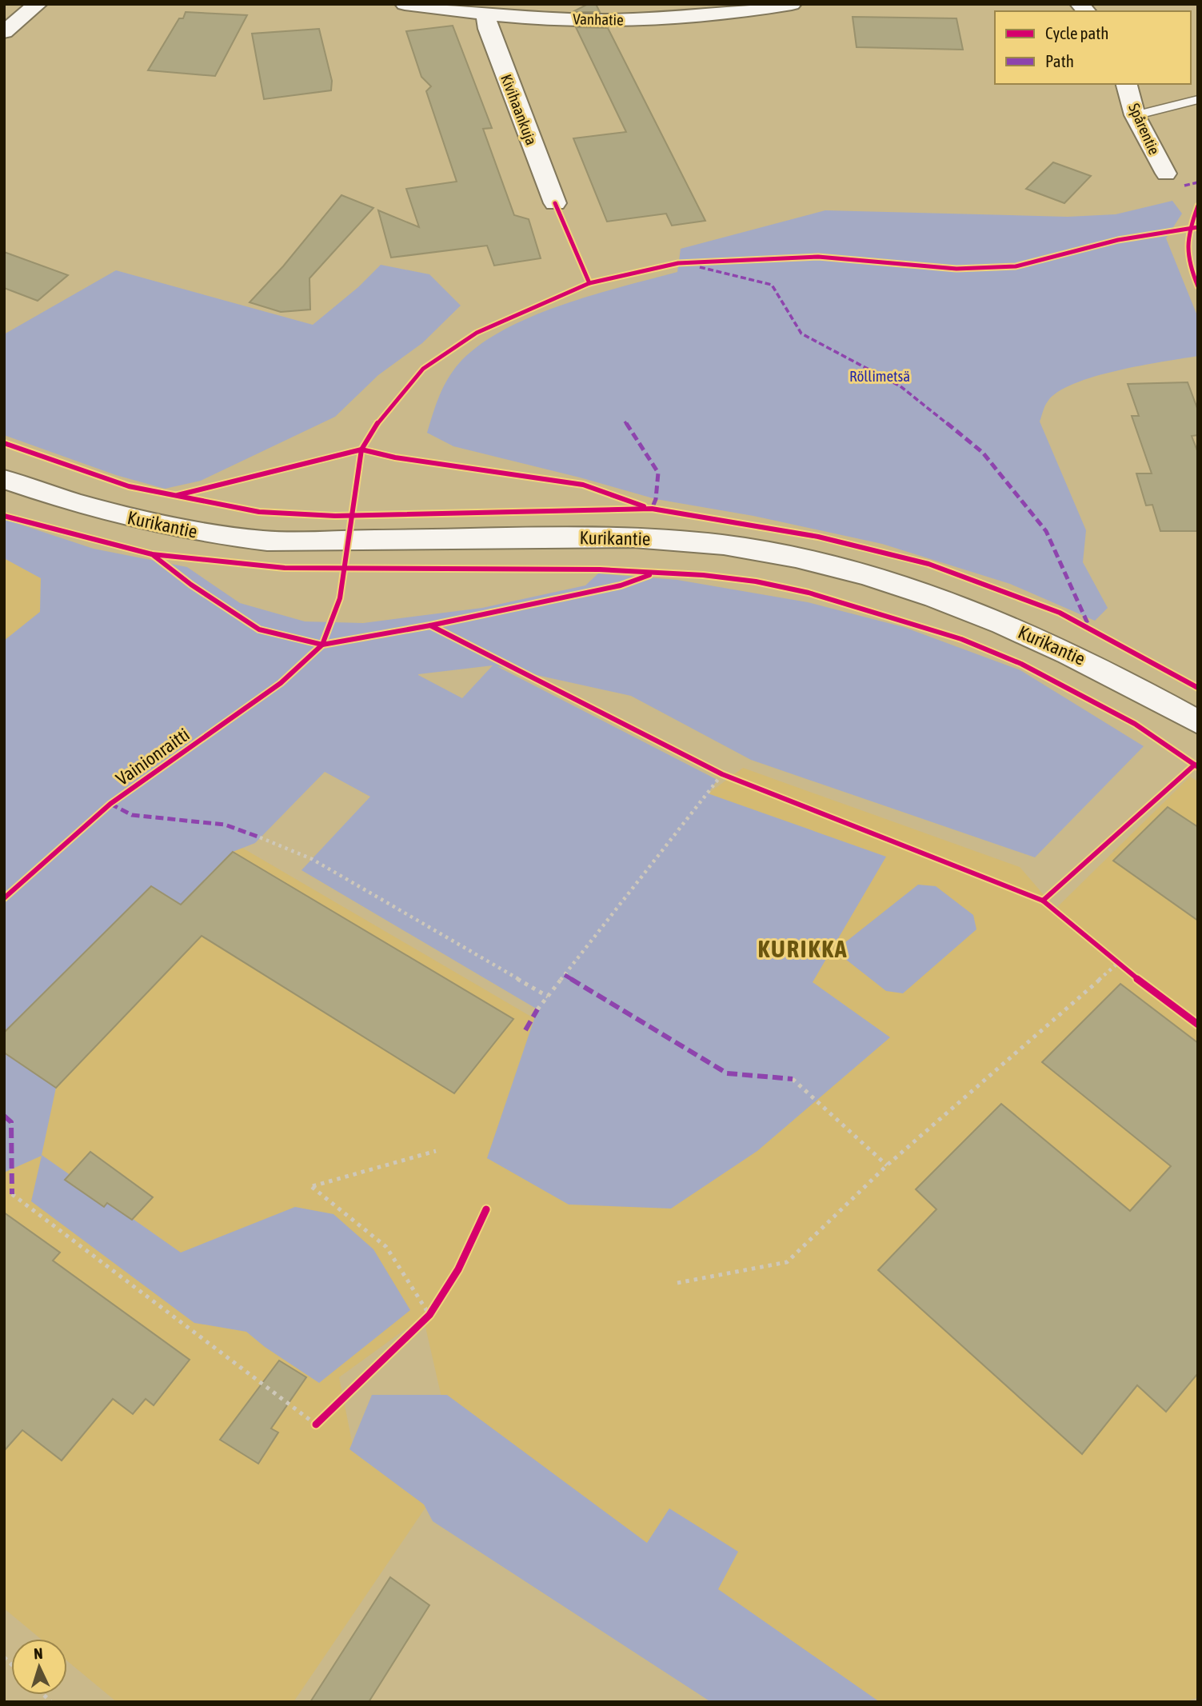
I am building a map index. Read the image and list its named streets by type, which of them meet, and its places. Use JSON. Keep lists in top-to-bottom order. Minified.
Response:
{"streets":{"street":["Vanhatie","Kivihaankuja","Spårentie","Kurikantie"],"cycle path":["Vainionraitti"]},"crossings":[["Vanhatie","Kivihaankuja"]],"districts":["KURIKKA"],"parks":["Röllimetsä"],"legend":["Cycle path","Path"],"north":"top"}
